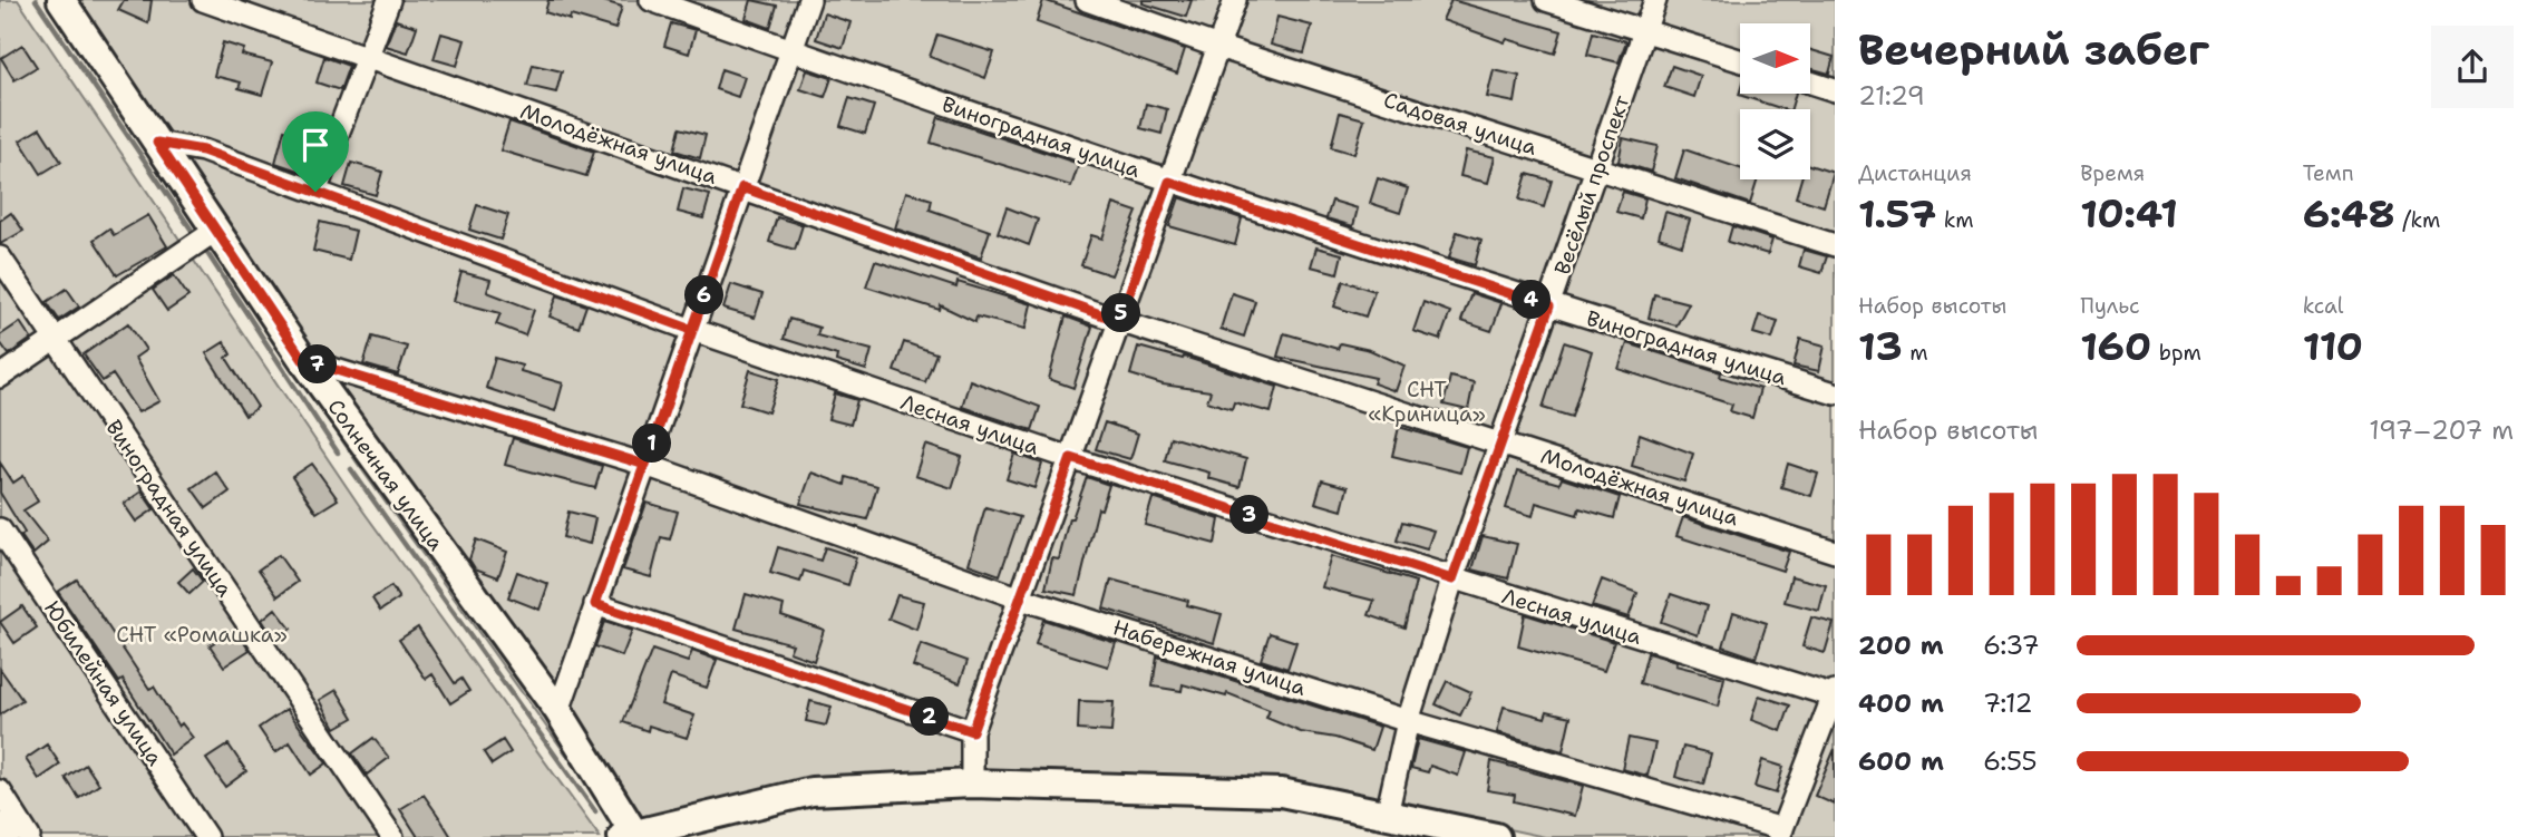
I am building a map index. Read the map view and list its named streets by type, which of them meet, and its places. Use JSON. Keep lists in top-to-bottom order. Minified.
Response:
{"streets":{"street":["Садовая улица","Виноградная улица","Молодёжная улица","Весёлый проспект","Лесная улица","Солнечная улица","Набережная улица","Юбилейная улица"]},"crossings":[["Садовая улица","Весёлый проспект"],["Виноградная улица","Весёлый проспект"],["Молодёжная улица","Весёлый проспект"],["Весёлый проспект","Лесная улица"],["Весёлый проспект","Набережная улица"],["Лесная улица","Солнечная улица"],["Солнечная улица","Набережная улица"]],"parks":["СНТ «Криница»","СНТ «Ромашка»"],"north":"right","page":{"heading":["Вечерний забег","21:29"],"stats":[["Дистанция","1.57 km"],["Время","10:41"],["Темп","6:48 /km"],["Набор высоты","13 m"],["Пульс","160 bpm"],["kcal","110"]],"pins":["6","4","5","7","1","3","2"],"chart":["Набор высоты","197–207 m"],"list":[{"name":"200 m","note":"6:37"},{"name":"400 m","note":"7:12"},{"name":"600 m","note":"6:55"}]}}
